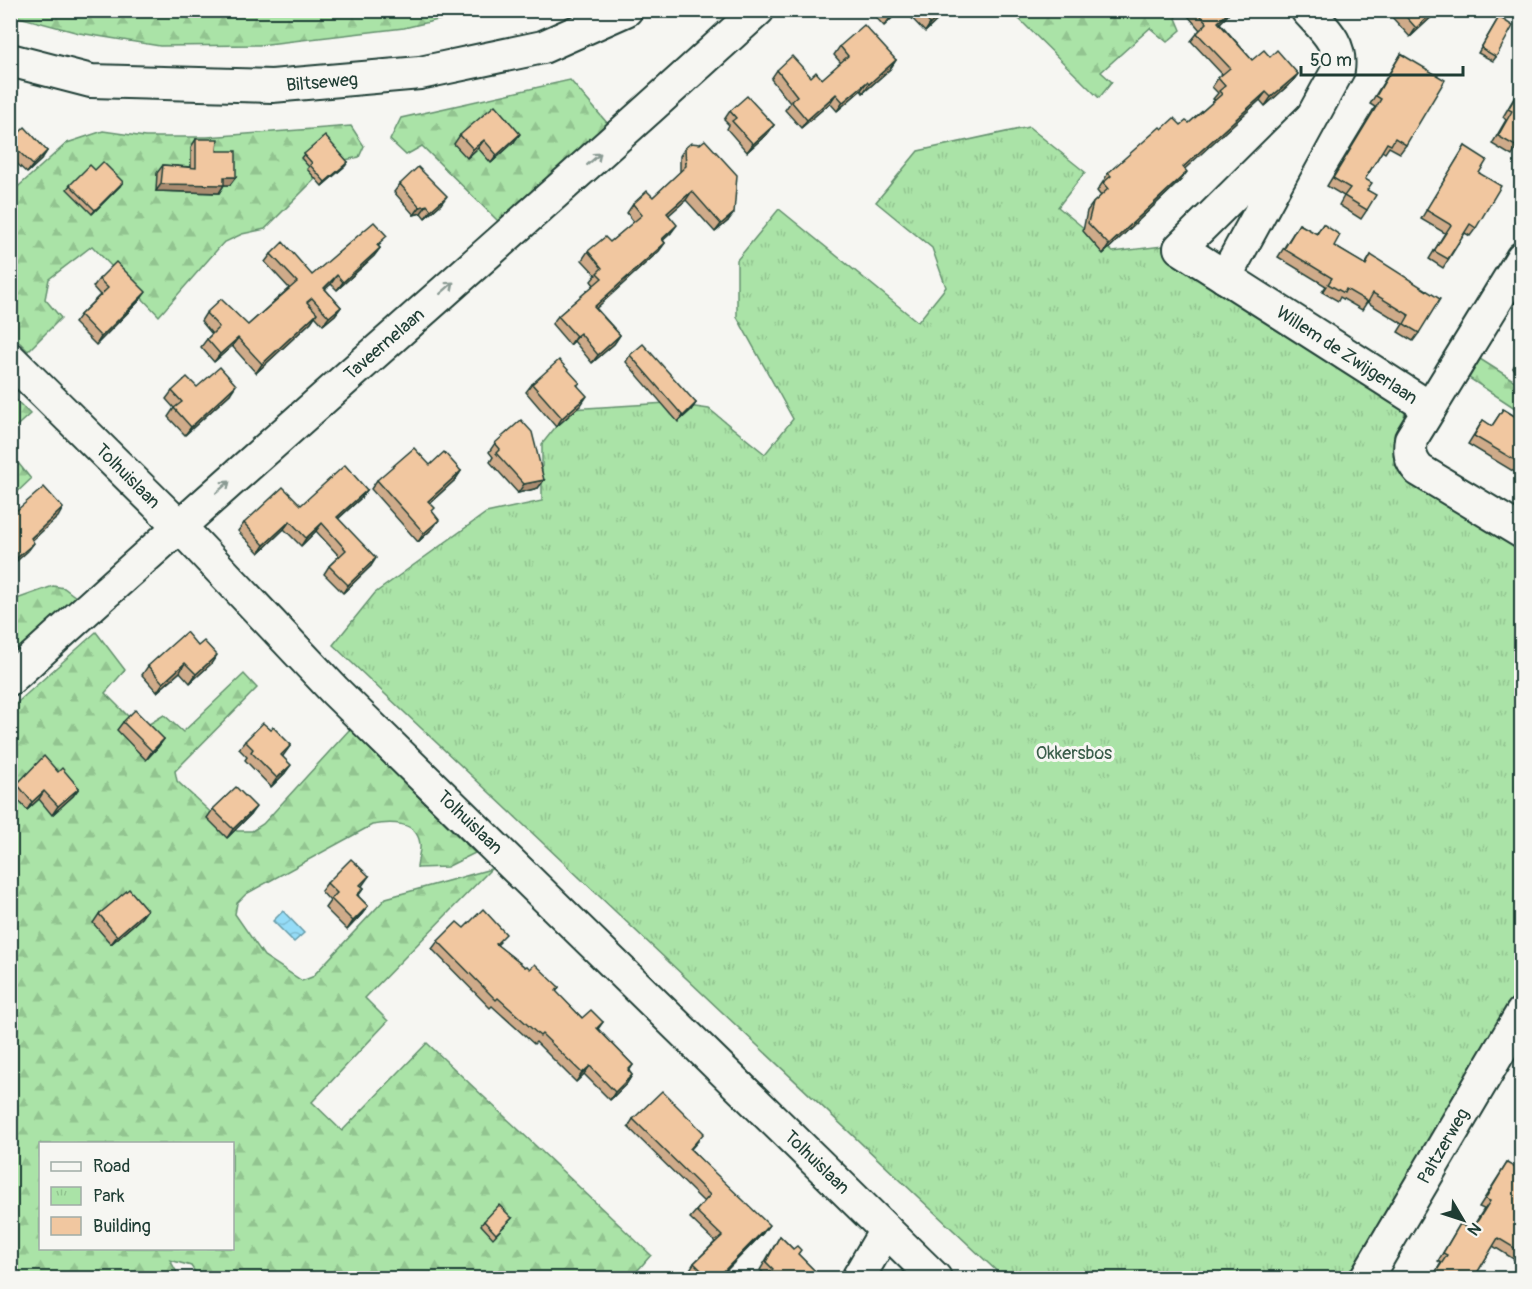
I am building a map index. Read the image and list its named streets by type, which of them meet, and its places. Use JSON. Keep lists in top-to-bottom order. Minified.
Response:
{"streets":{"street":["Biltseweg","Taveernelaan","Willem de Zwijgerlaan","Tolhuislaan","Paltzerweg"]},"crossings":[["Taveernelaan","Tolhuislaan"]],"one_way":["Taveernelaan"],"parks":["Okkersbos"],"legend":["Road","Park","Building"],"scale_bar":"50 m","north":"bottom right"}
